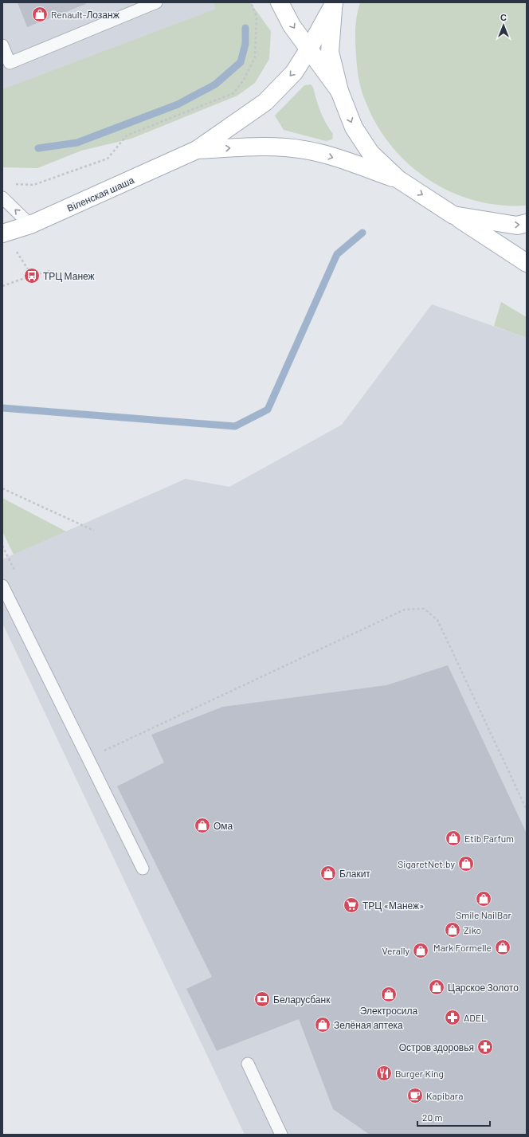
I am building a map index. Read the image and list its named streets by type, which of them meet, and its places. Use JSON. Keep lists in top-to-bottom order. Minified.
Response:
{"streets":{"main road":["Віленская шаша"]},"places":{"shop":["Renault-Лозанж","Ома","Etib Parfum","SigaretNet.by","Блакит","Smile NailBar","Ziko","Mark Formelle","Verally","Царское Золото","Электросила","Зелёная аптека"],"bus stop":["ТРЦ Манеж"],"supermarket":["ТРЦ «Манеж»"],"bank":["Беларусбанк"],"pharmacy":["ADEL","Остров здоровья"],"restaurant":["Burger King"],"cafe":["Kapibara"]},"scale_bar":"20 m","north":"top"}
